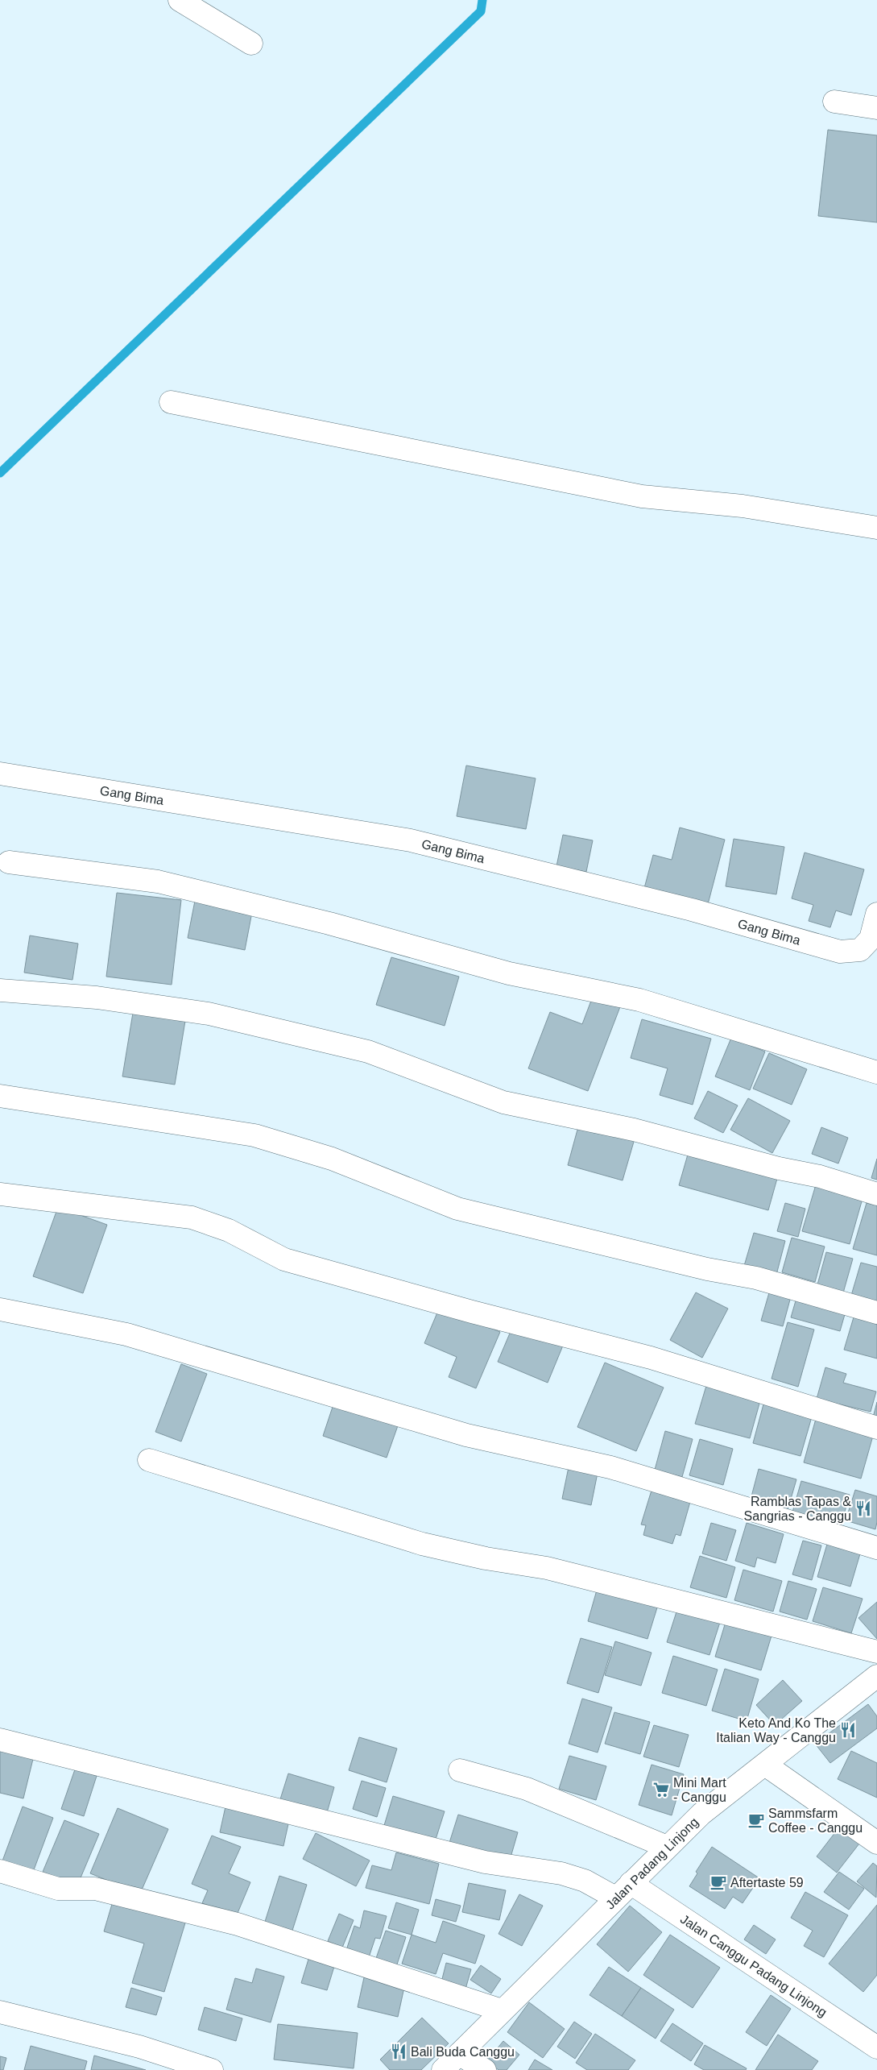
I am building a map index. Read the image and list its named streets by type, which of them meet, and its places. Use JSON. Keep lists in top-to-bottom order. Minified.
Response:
{"streets":{"street":["Gang Bima","Jalan Padang Linjong","Jalan Canggu Padang Linjong"]},"crossings":[["Jalan Padang Linjong","Jalan Canggu Padang Linjong"]],"places":{"restaurant":["Ramblas Tapas & Sangrias - Canggu","Keto And Ko The Italian Way - Canggu","Bali Buda Canggu"],"supermarket":["Mini Mart - Canggu"],"cafe":["Sammsfarm Coffee - Canggu","Aftertaste 59"]}}
